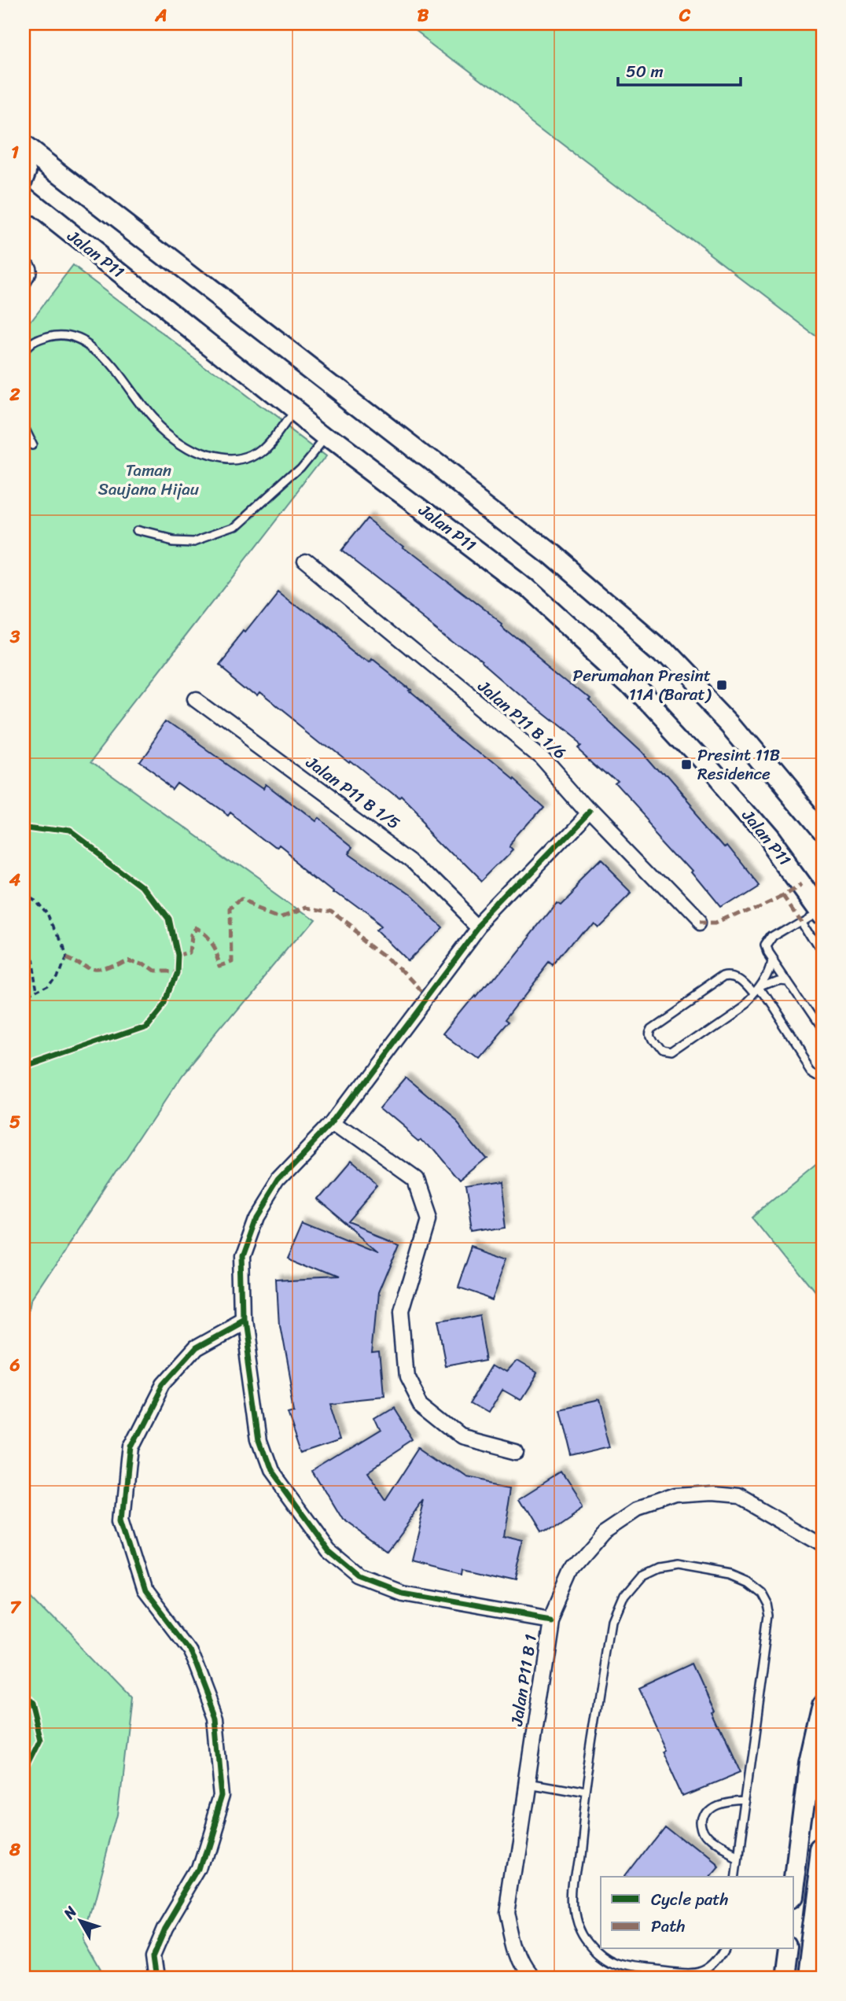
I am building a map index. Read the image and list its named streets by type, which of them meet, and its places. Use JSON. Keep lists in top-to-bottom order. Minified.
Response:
{"streets":{"main road":["Jalan P11"],"street":["Jalan P11 B 1/6","Jalan P11 B 1/5","Jalan P11 B 1"]},"parks":["Taman Saujana Hijau"],"places":{"transit":["Perumahan Presint 11A (Barat)","Presint 11B Residence"]},"legend":["Cycle path","Path"],"scale_bar":"50 m","north":"top left","grid":{"columns":["A","B","C"],"rows":["1","2","3","4","5","6","7","8"]}}
